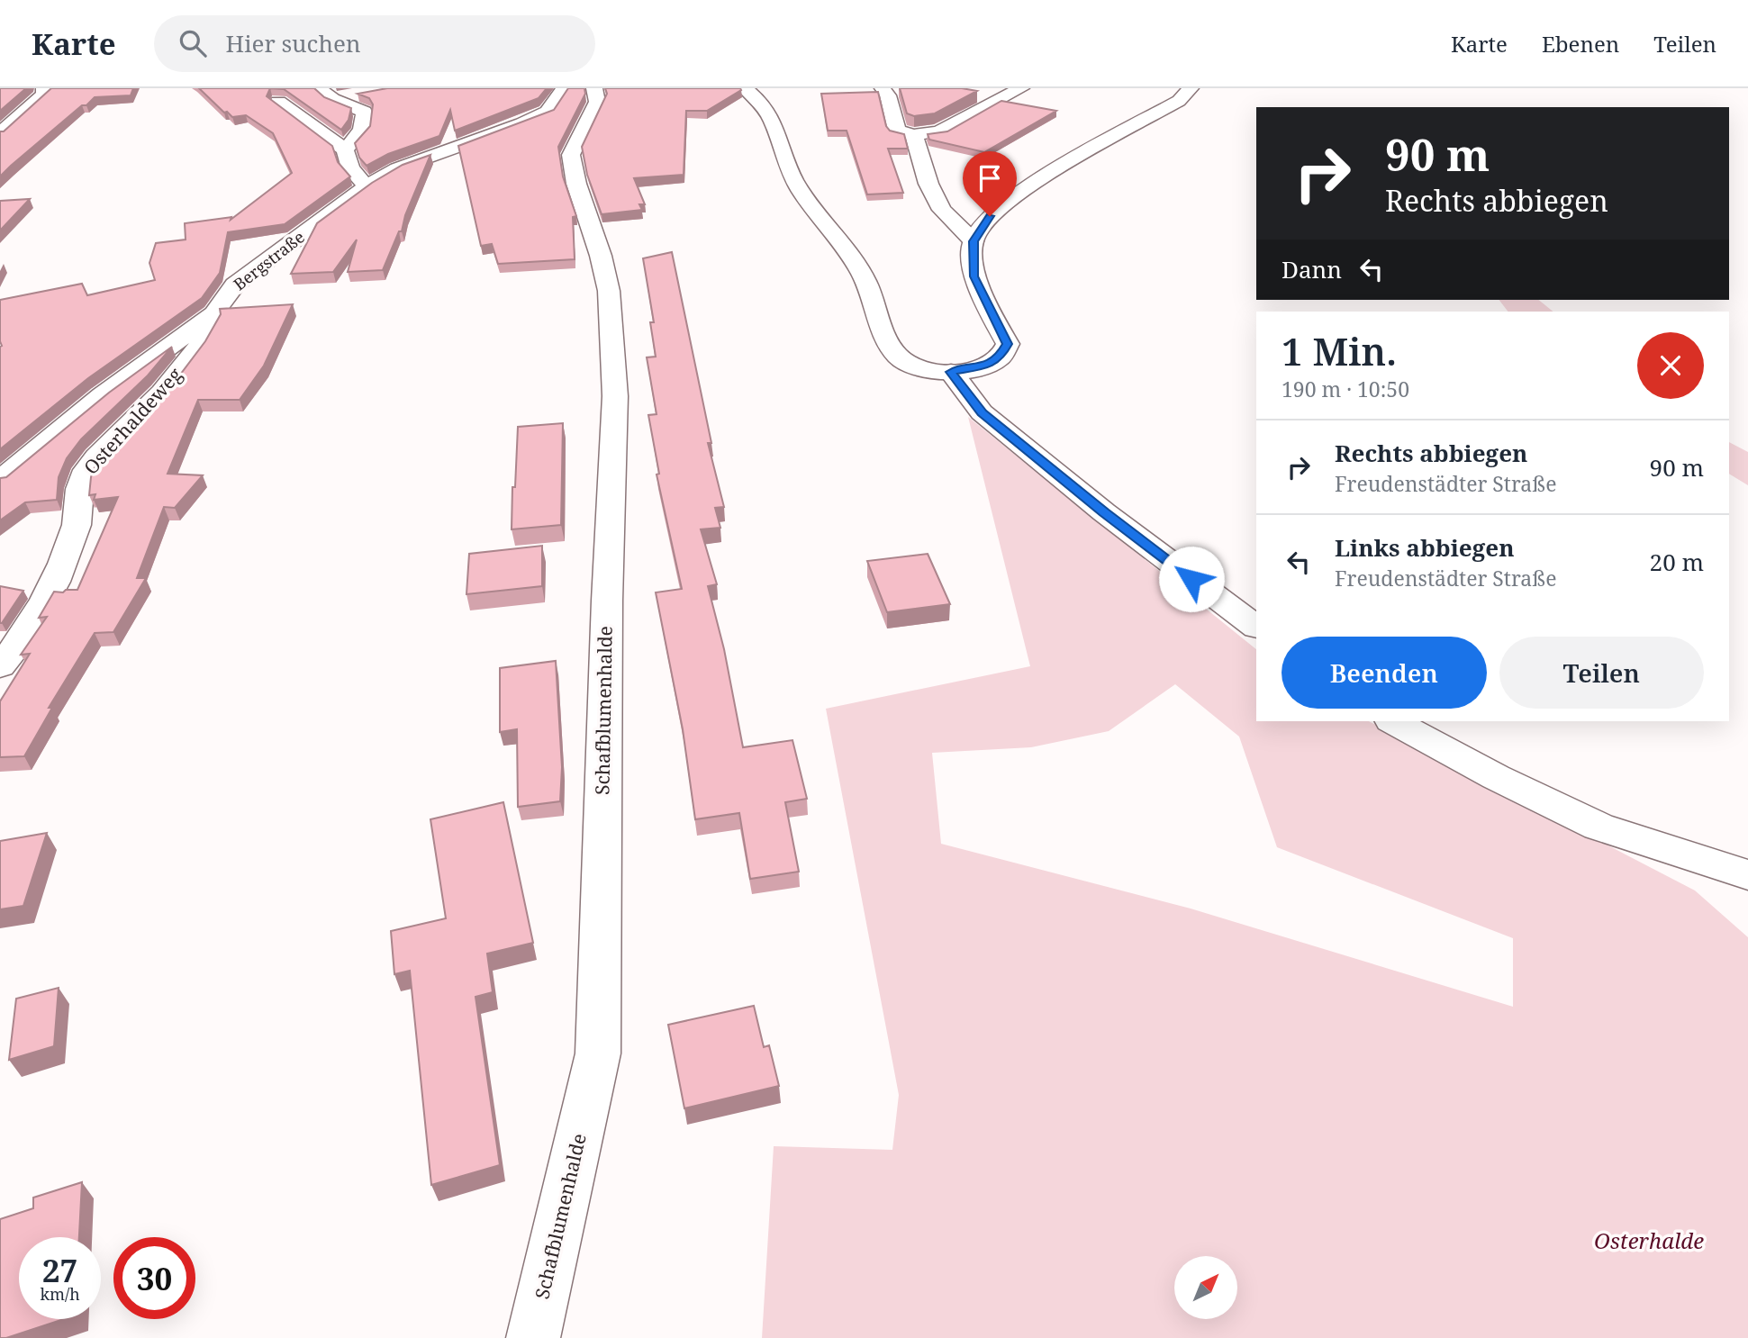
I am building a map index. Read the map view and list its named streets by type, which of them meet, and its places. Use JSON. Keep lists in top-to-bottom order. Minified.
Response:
{"streets":{"street":["Bergstraße","Osterhaldeweg","Schafblumenhalde"]},"crossings":[["Bergstraße","Osterhaldeweg"]],"parks":["Osterhalde"],"north":"top right","page":{"header":"Karte","search":"Hier suchen","nav":["Karte","Ebenen","Teilen"],"turn":["90 m","Rechts abbiegen"],"then":"Dann","heading":["1 Min.","190 m · 10:50"],"list":[{"name":"Rechts abbiegen","note":"Freudenstädter Straße","value":"90 m"},{"name":"Links abbiegen","note":"Freudenstädter Straße","value":"20 m"}],"buttons":["Beenden","Teilen"],"speed":"27 km/h","limit":"30"}}
